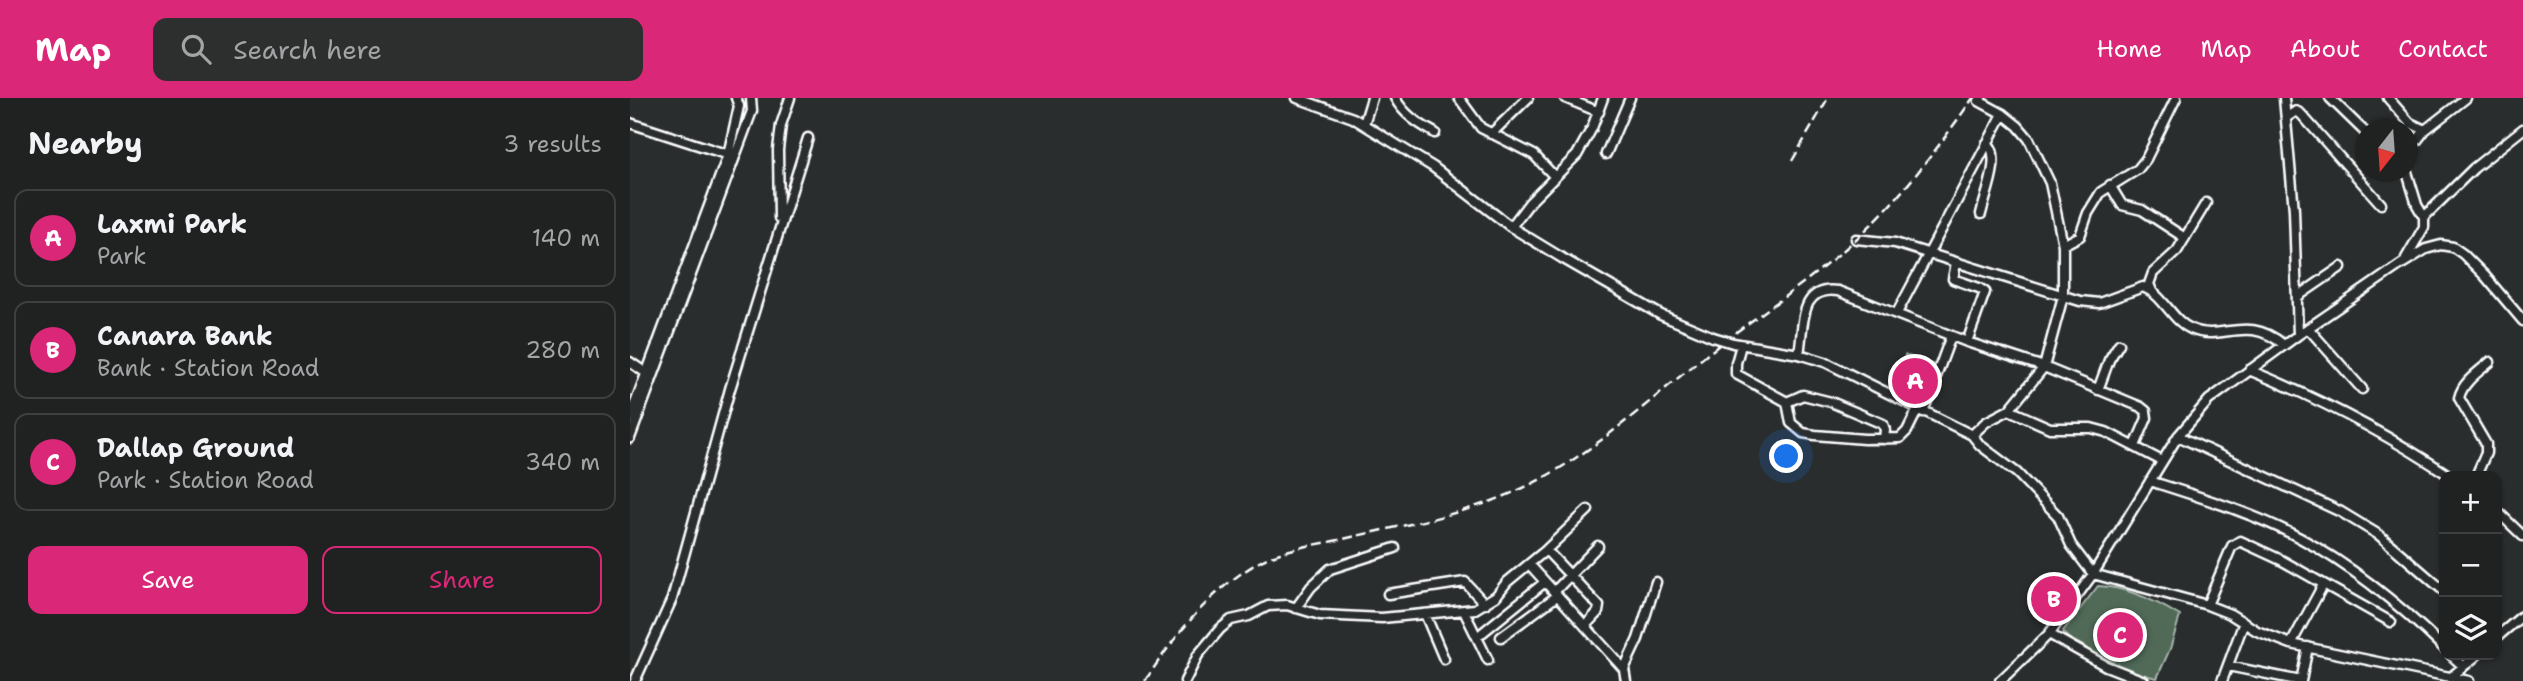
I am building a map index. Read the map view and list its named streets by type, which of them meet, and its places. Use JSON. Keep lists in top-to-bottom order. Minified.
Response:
{"north":"bottom","page":{"header":"Map","search":"Search here","nav":["Home","Map","About","Contact"],"heading":["Nearby","3 results"],"list":[{"mark":"A","name":"Laxmi Park","note":"Park","value":"140 m"},{"mark":"B","name":"Canara Bank","note":"Bank · Station Road","value":"280 m"},{"mark":"C","name":"Dallap Ground","note":"Park · Station Road","value":"340 m"}],"pins":["A","B","C"],"map_buttons":["+","−"],"buttons":["Save","Share"]}}
